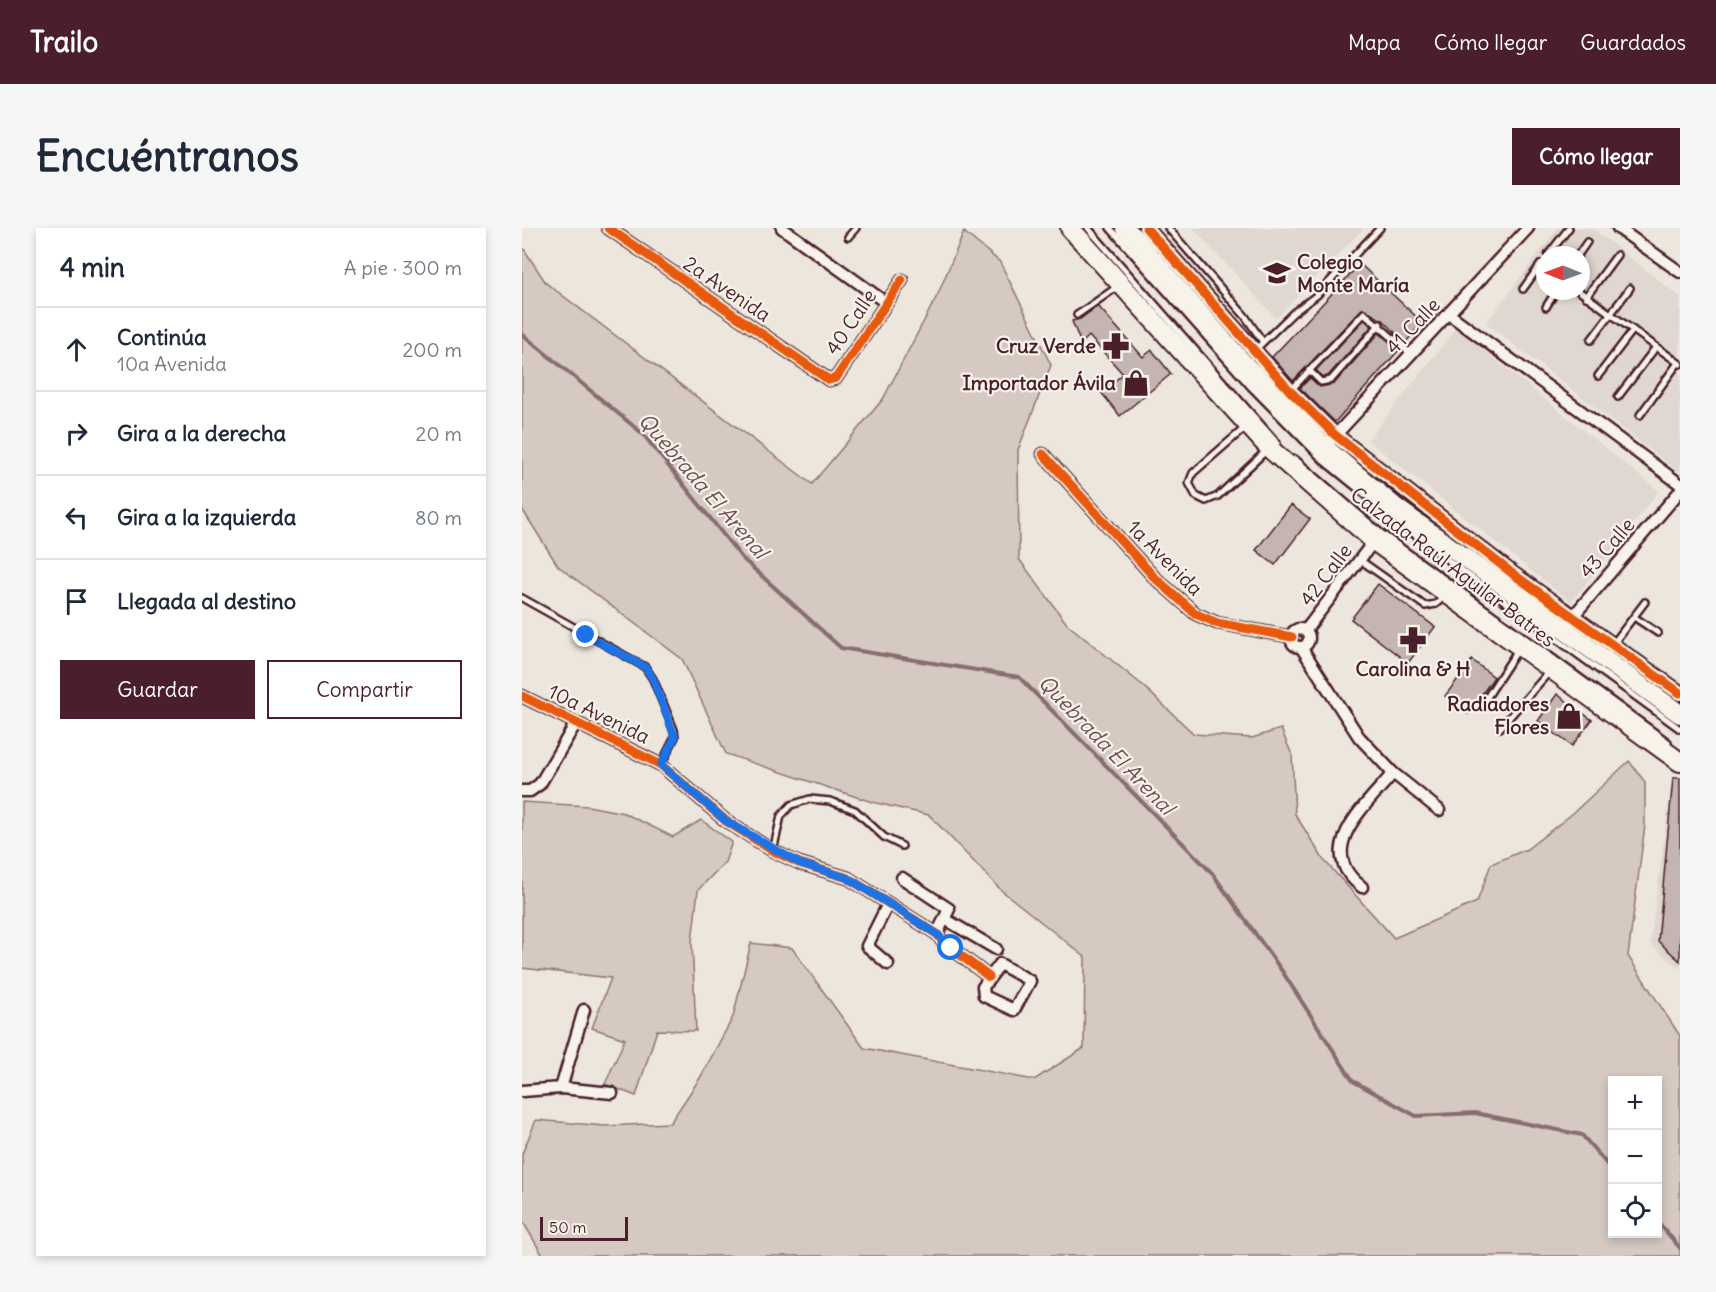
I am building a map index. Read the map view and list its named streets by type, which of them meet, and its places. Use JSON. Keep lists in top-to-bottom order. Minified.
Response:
{"streets":{"highway":["Calzada Raúl Aguilar Batres"],"street":["2a Avenida","40 Calle","41 Calle","43 Calle","1a Avenida","42 Calle","10a Avenida"]},"crossings":[["2a Avenida","40 Calle"],["41 Calle","Calzada Raúl Aguilar Batres"],["43 Calle","Calzada Raúl Aguilar Batres"],["1a Avenida","42 Calle"],["Calzada Raúl Aguilar Batres","42 Calle"]],"water":["Quebrada El Arenal"],"places":{"school or university":["Colegio Monte María"],"pharmacy":["Cruz Verde","Carolina & H"],"shop":["Importador Ávila","Radiadores Flores"]},"scale_bar":"50 m","north":"left","page":{"header":"Trailo","nav":["Mapa","Cómo llegar","Guardados"],"buttons":["Cómo llegar",["Guardar","Compartir"]],"title":"Encuéntranos","heading":["4 min","A pie · 300 m"],"list":[["Continúa","10a Avenida","200 m"],["Gira a la derecha","20 m"],["Gira a la izquierda","80 m"],"Llegada al destino"],"map_buttons":["+","−"],"scale":"50 m"}}
